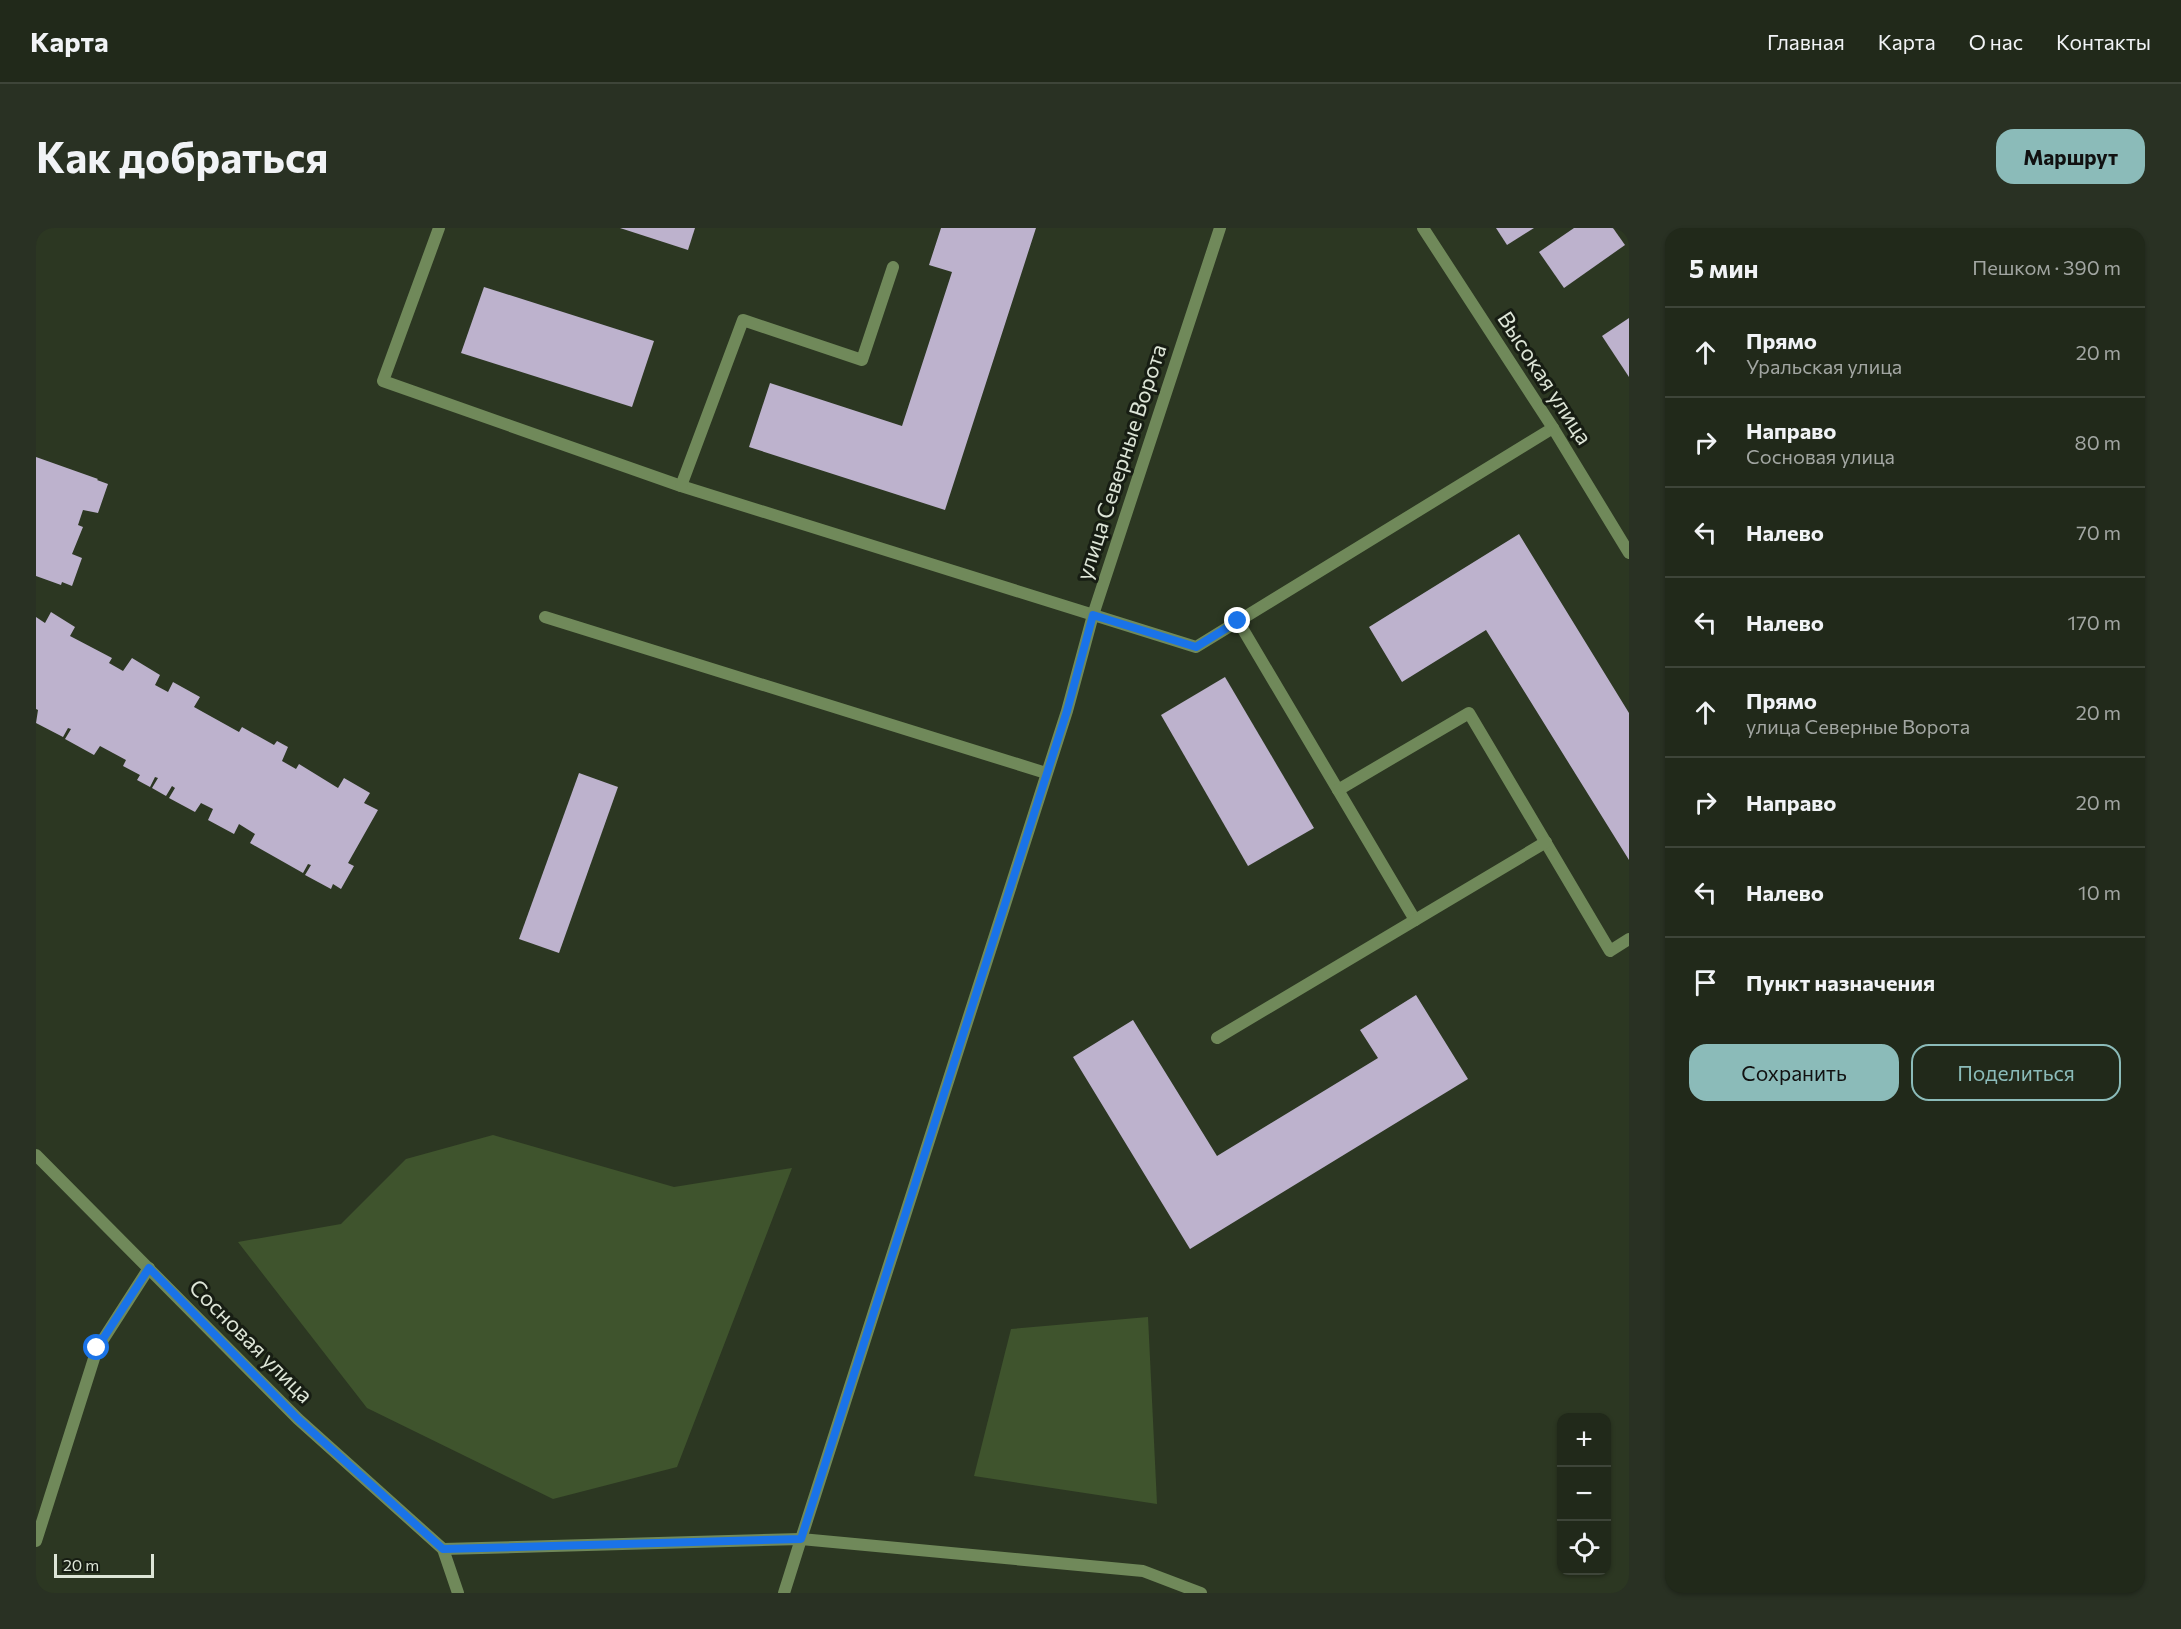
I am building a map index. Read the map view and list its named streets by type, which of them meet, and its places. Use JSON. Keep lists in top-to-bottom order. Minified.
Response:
{"streets":{"street":["Высокая улица","улица Северные Ворота","Сосновая улица"]},"scale_bar":"20 m","page":{"header":"Карта","nav":["Главная","Карта","О нас","Контакты"],"buttons":["Маршрут",["Сохранить","Поделиться"]],"title":"Как добраться","heading":["5 мин","Пешком · 390 m"],"list":[["Прямо","Уральская улица","20 m"],["Направо","Сосновая улица","80 m"],["Налево","70 m"],["Налево","170 m"],["Прямо","улица Северные Ворота","20 m"],["Направо","20 m"],["Налево","10 m"],"Пункт назначения"],"map_buttons":["+","−"],"scale":"20 m"}}
